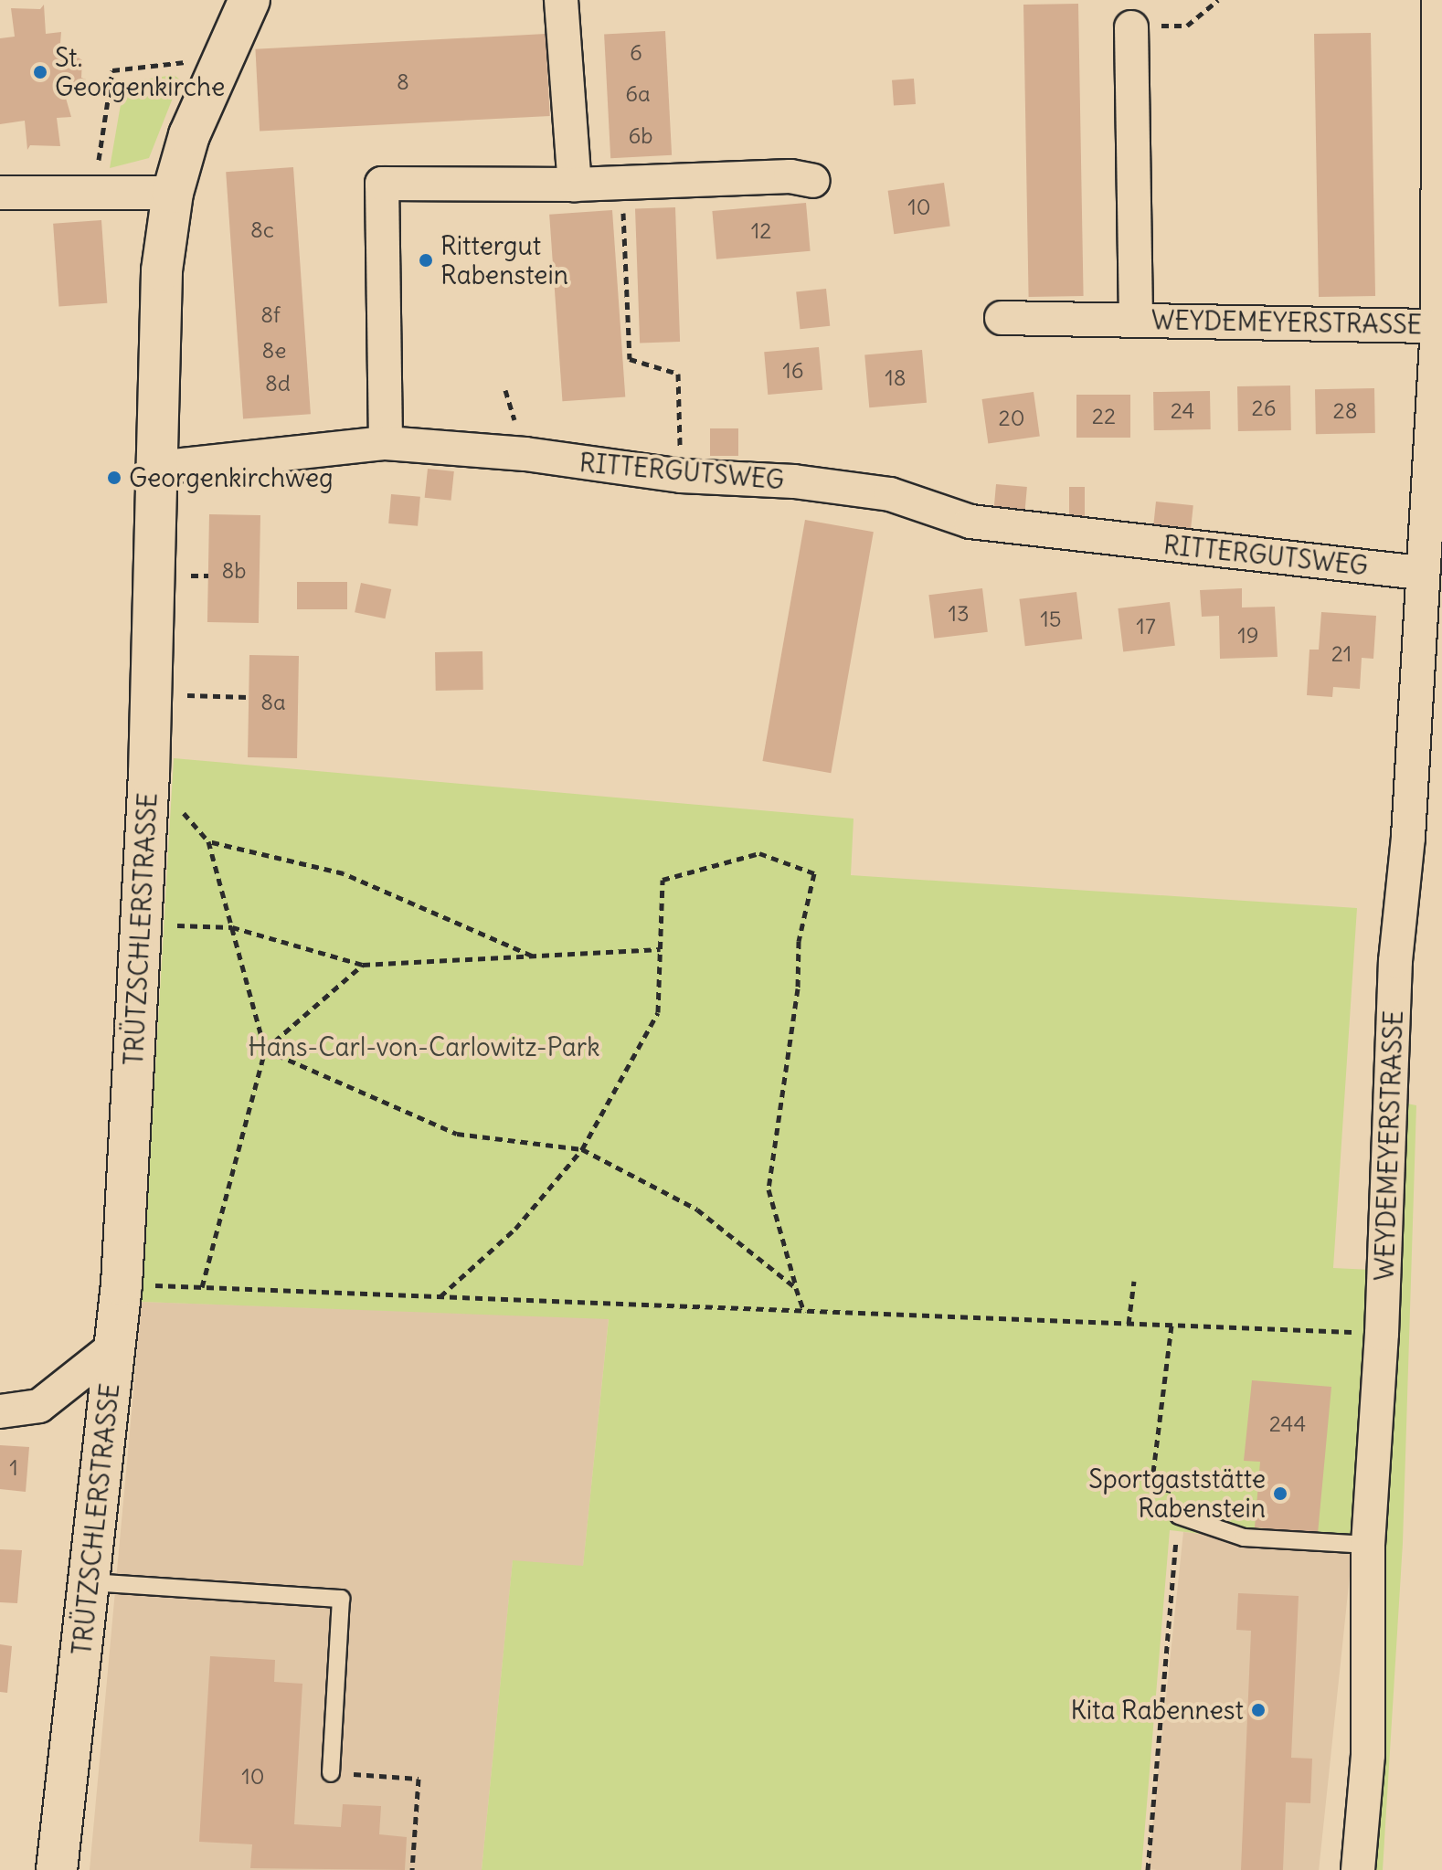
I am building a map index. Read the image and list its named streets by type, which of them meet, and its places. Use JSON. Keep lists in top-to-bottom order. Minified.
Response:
{"streets":{"street":["WEYDEMEYERSTRASSE","RITTERGUTSWEG","TRÜTZSCHLERSTRASSE"]},"crossings":[["WEYDEMEYERSTRASSE","RITTERGUTSWEG"],["RITTERGUTSWEG","TRÜTZSCHLERSTRASSE"]],"parks":["Hans-Carl-von-Carlowitz-Park"],"places":["St. Georgenkirche","Rittergut Rabenstein","Georgenkirchweg","Sportgaststätte Rabenstein","Kita Rabennest"],"house_numbers":["6","8","6a","6b","10","8c","12","8f","8e","16","18","8d","26","24","28","22","20","8b","13","15","17","19","21","8a","244","1","10"]}
